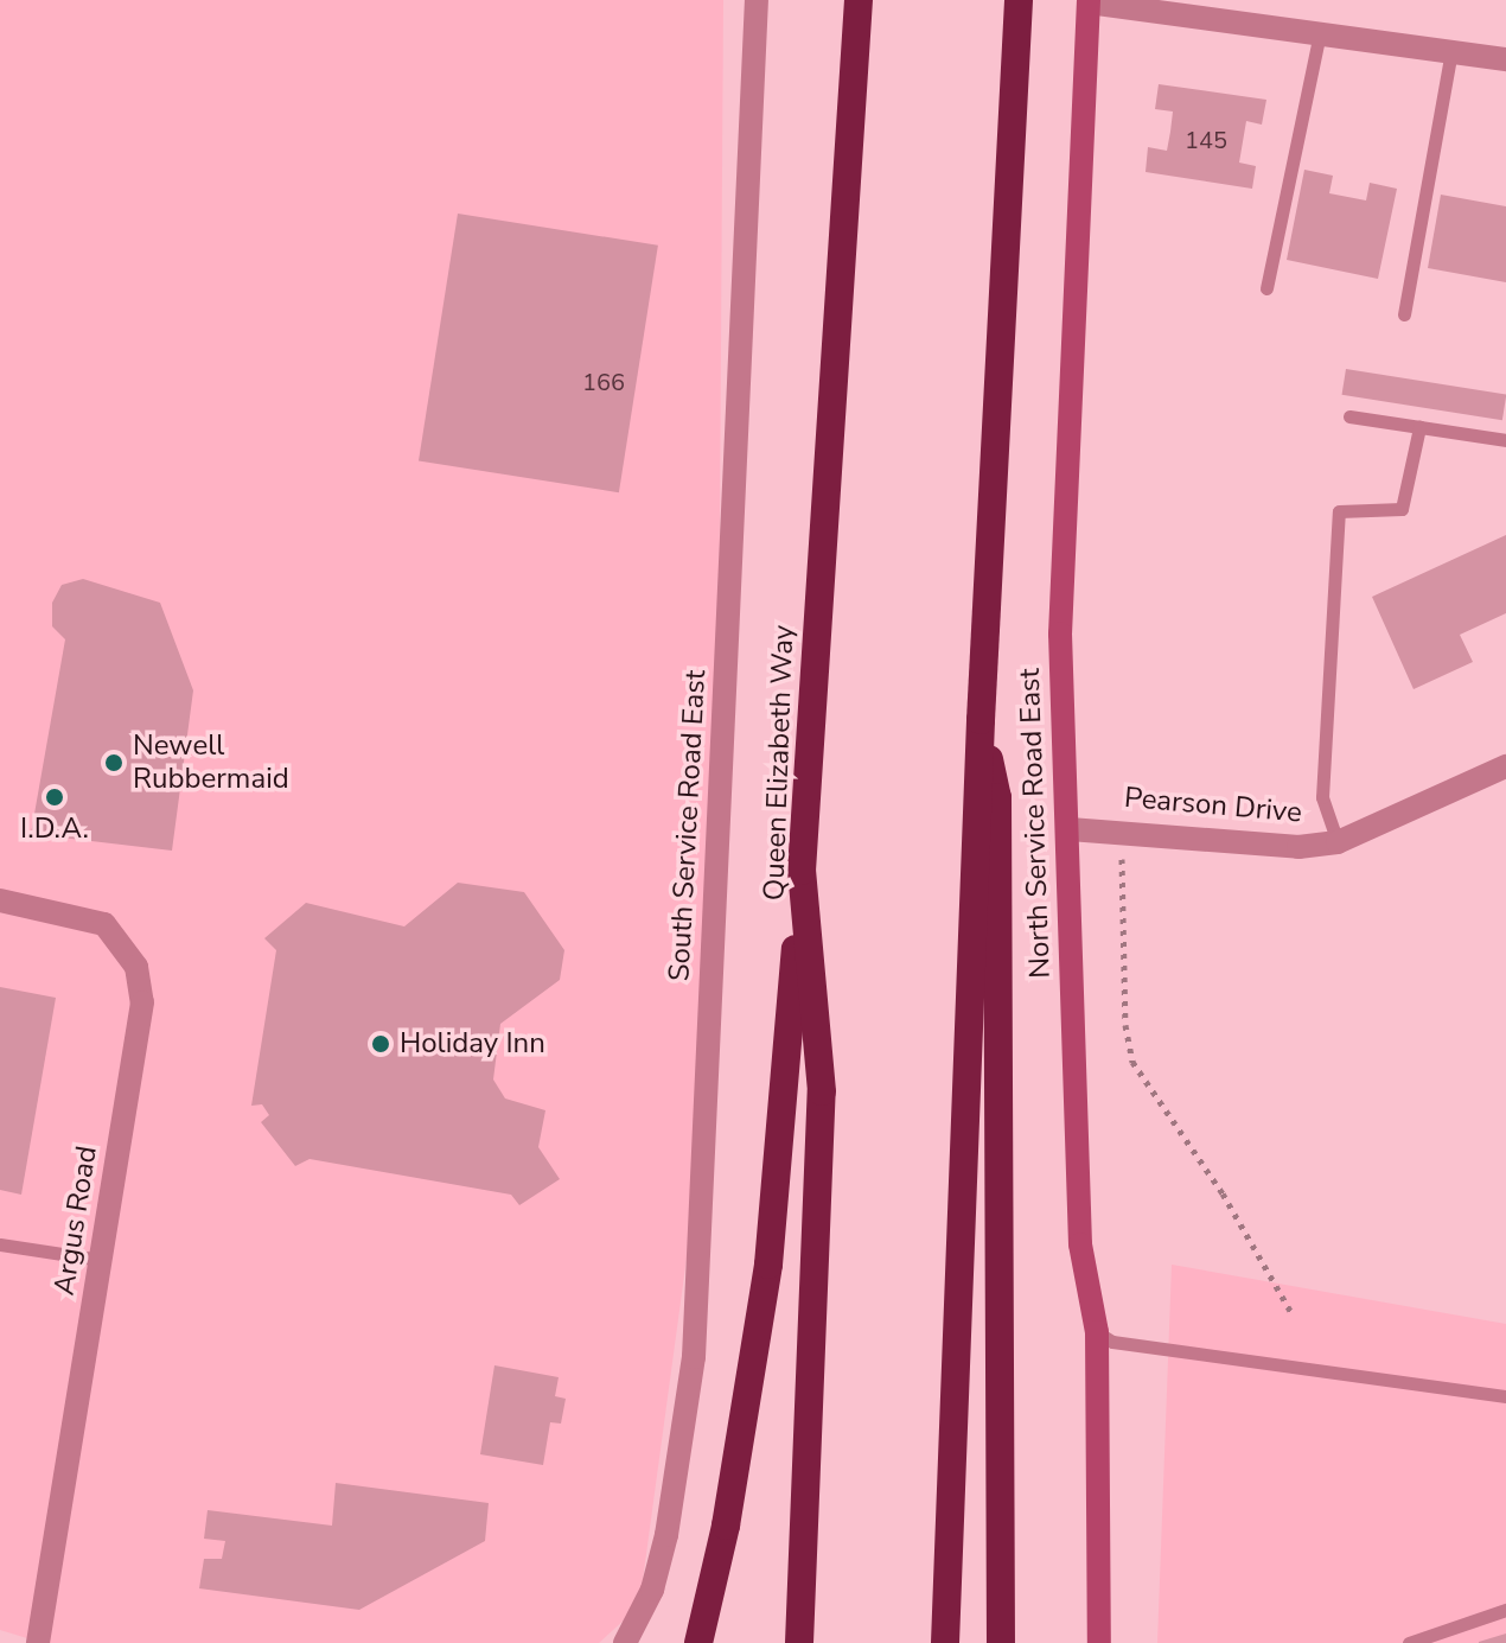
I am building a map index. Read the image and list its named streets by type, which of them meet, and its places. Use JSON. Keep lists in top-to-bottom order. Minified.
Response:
{"streets":{"highway":["Queen Elizabeth Way"],"street":["Pearson Drive","North Service Road East","South Service Road East","Argus Road"]},"crossings":[["Pearson Drive","North Service Road East"]],"places":["Newell Rubbermaid","I.D.A.","Holiday Inn"],"house_numbers":["145","166"]}
